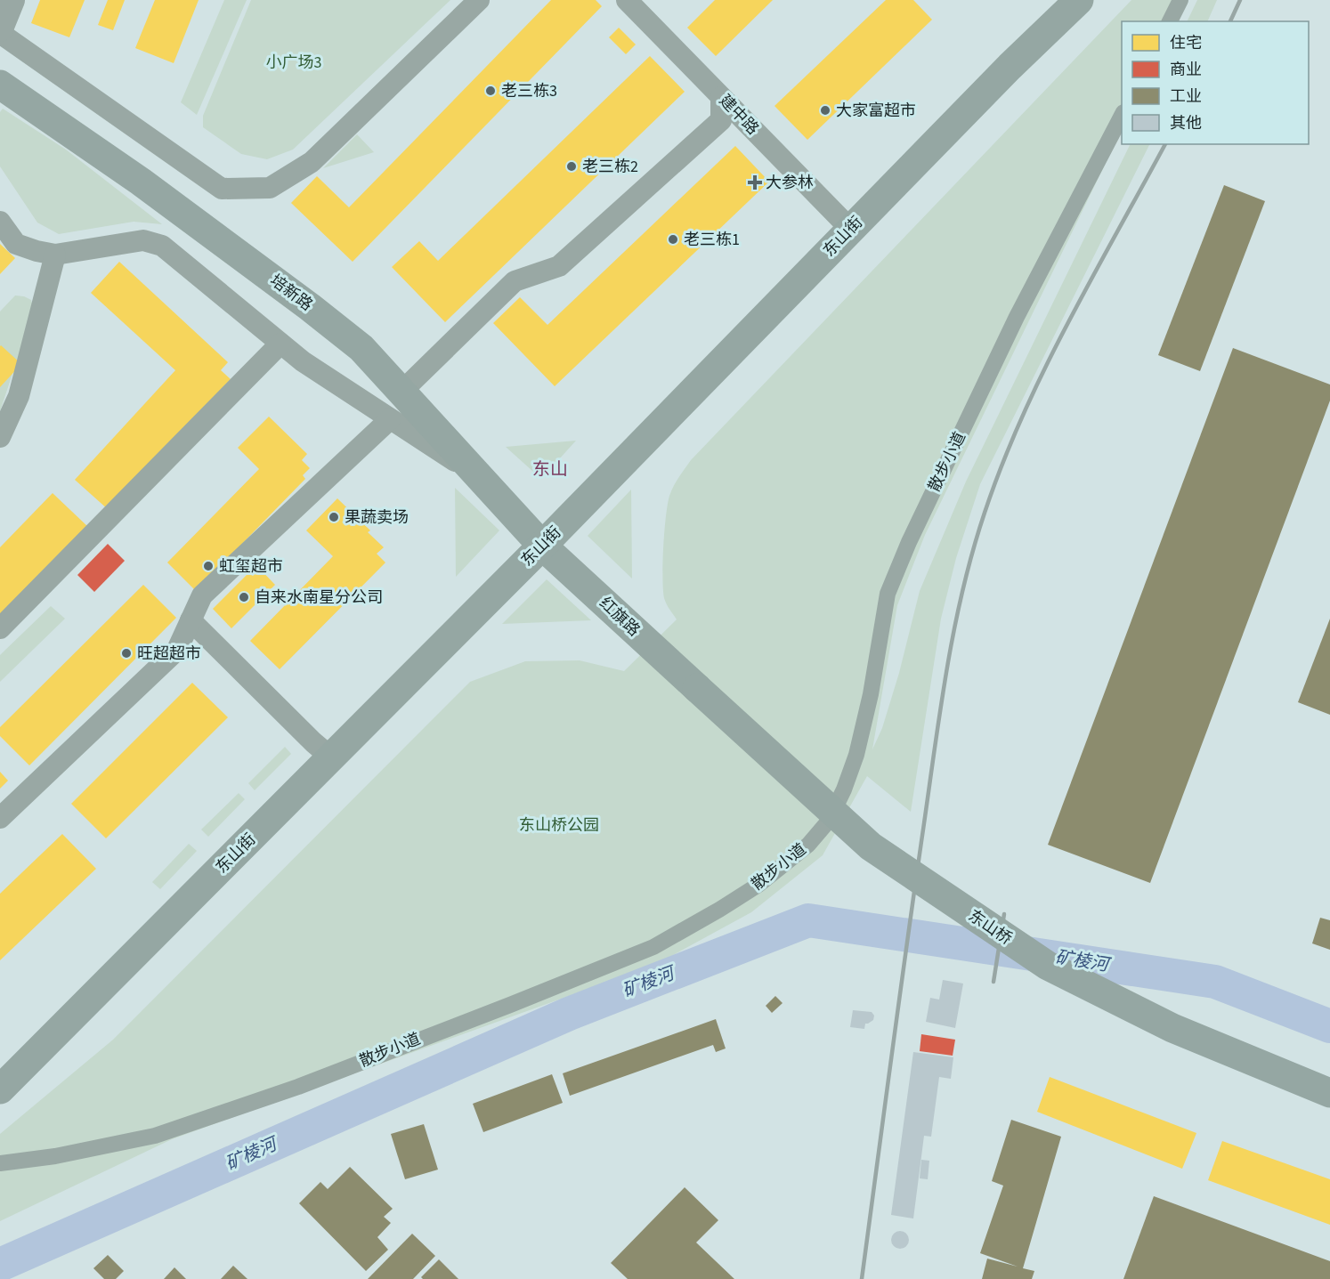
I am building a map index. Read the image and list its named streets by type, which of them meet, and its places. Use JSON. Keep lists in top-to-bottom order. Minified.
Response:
{"streets":{"main road":["东山街","培新路","红旗路","东山桥"],"street":["建中路","散步小道"]},"crossings":[["建中路","东山街"],["东山街","培新路"],["东山街","红旗路"],["培新路","红旗路"],["红旗路","东山桥"]],"districts":["东山"],"water":["矿棱河"],"parks":["小广场3","东山桥公园"],"places":{"other":["老三栋3","大家富超市","老三栋2","老三栋1","果蔬卖场","虹玺超市","自来水南星分公司","旺超超市"],"health":["大参林"]},"legend":["住宅","商业","工业","其他"]}
